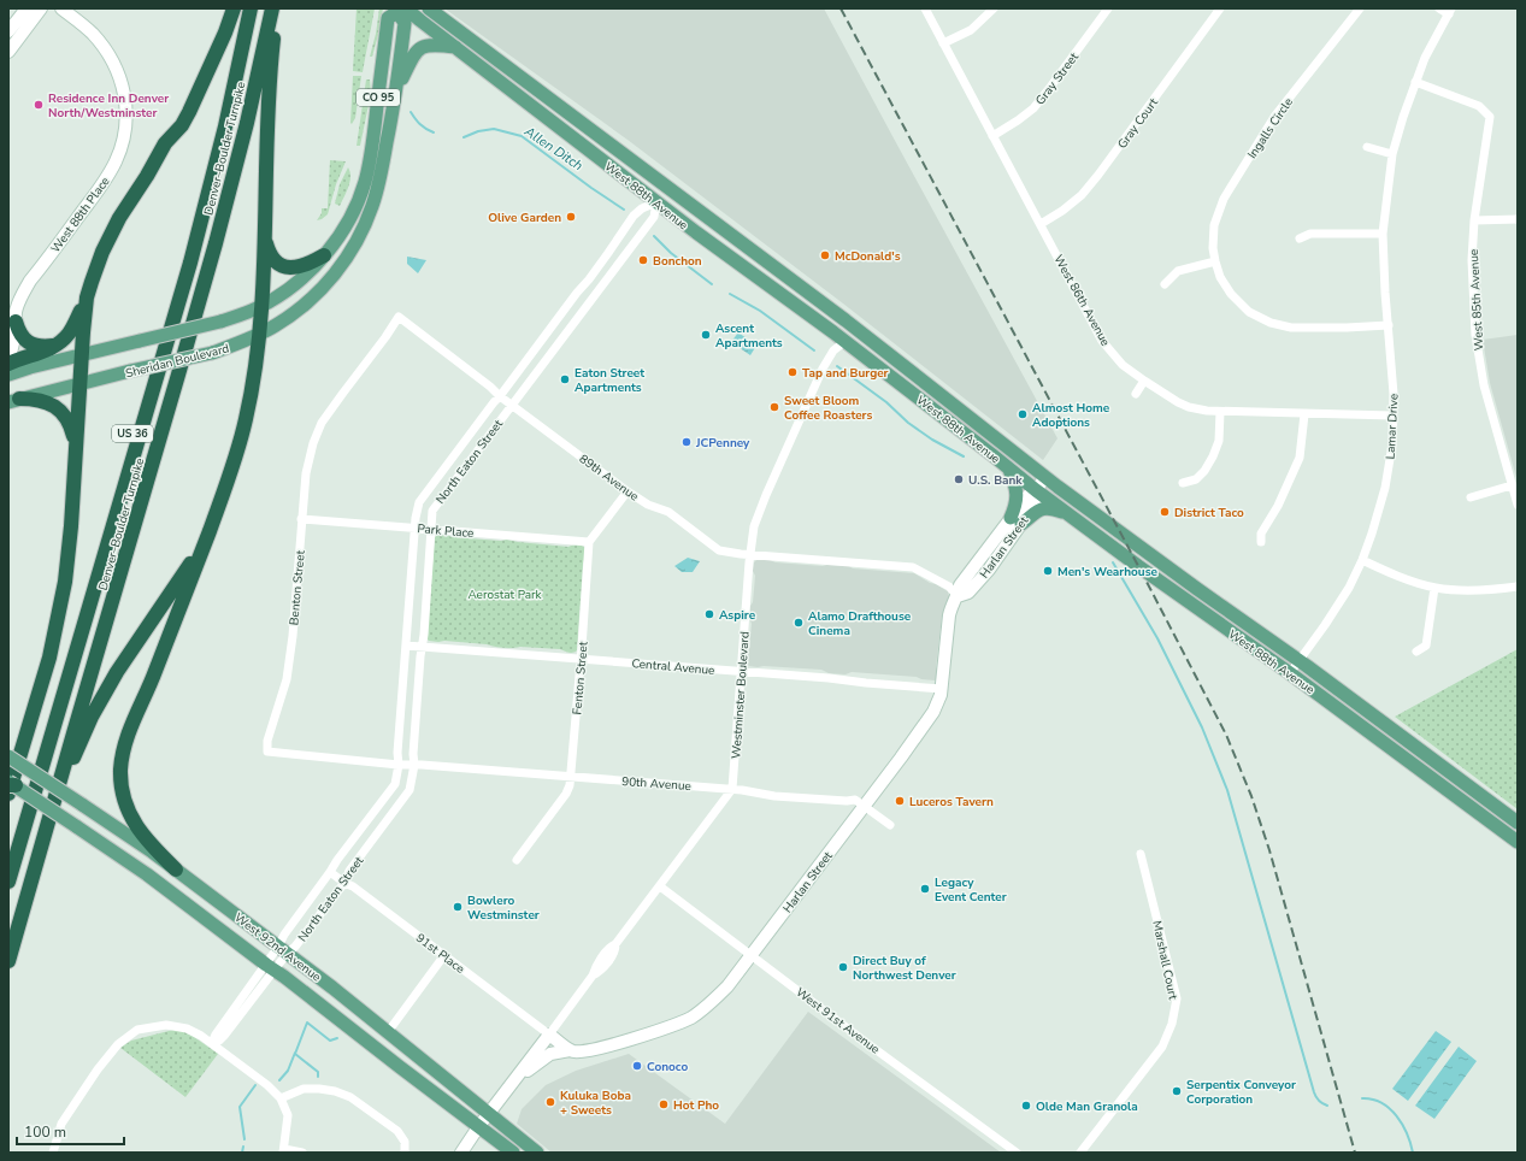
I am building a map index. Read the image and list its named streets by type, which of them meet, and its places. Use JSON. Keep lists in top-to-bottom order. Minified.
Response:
{"streets":{"highway":["Denver–Boulder Turnpike","US 36"],"main road":["CO 95","West 88th Avenue","Sheridan Boulevard","West 92nd Avenue"],"street":["Gray Street","Gray Court","Ingalls Circle","West 88th Place","West 86th Avenue","West 85th Avenue","Lamar Drive","North Eaton Street","89th Avenue","Park Place","Harlan Street","Benton Street","Central Avenue","Fenton Street","Westminster Boulevard","90th Avenue","91st Place","Marshall Court","West 91st Avenue"]},"crossings":[["Gray Street","West 86th Avenue"],["CO 95","West 88th Avenue"],["CO 95","Sheridan Boulevard"],["Gray Court","West 86th Avenue"],["Ingalls Circle","Lamar Drive"],["West 88th Avenue","Sheridan Boulevard"],["West 88th Avenue","Lamar Drive"],["West 88th Avenue","North Eaton Street"],["West 88th Avenue","Harlan Street"],["West 88th Avenue","Westminster Boulevard"],["West 86th Avenue","Lamar Drive"],["West 85th Avenue","Lamar Drive"],["North Eaton Street","89th Avenue"],["North Eaton Street","Park Place"],["North Eaton Street","Benton Street"],["North Eaton Street","Central Avenue"],["North Eaton Street","90th Avenue"],["North Eaton Street","West 92nd Avenue"],["North Eaton Street","91st Place"],["89th Avenue","Harlan Street"],["89th Avenue","Benton Street"],["89th Avenue","Westminster Boulevard"],["Park Place","Benton Street"],["Park Place","Fenton Street"],["Harlan Street","Central Avenue"],["Harlan Street","90th Avenue"],["Harlan Street","West 91st Avenue"],["Benton Street","90th Avenue"],["Central Avenue","Fenton Street"],["Central Avenue","Westminster Boulevard"],["Fenton Street","90th Avenue"],["Westminster Boulevard","90th Avenue"]],"water":["Allen Ditch"],"parks":["Aerostat Park"],"places":["Residence Inn Denver North/Westminster","Olive Garden","McDonald's","Bonchon","Ascent Apartments","Tap and Burger","Eaton Street Apartments","Sweet Bloom Coffee Roasters","Almost Home Adoptions","JCPenney","U.S. Bank","District Taco","Men's Wearhouse","Aspire","Alamo Drafthouse Cinema","Luceros Tavern","Legacy Event Center","Bowlero Westminster","Direct Buy of Northwest Denver","Conoco","Serpentix Conveyor Corporation","Kuluka Boba + Sweets","Hot Pho","Olde Man Granola"],"scale_bar":"100 m"}
